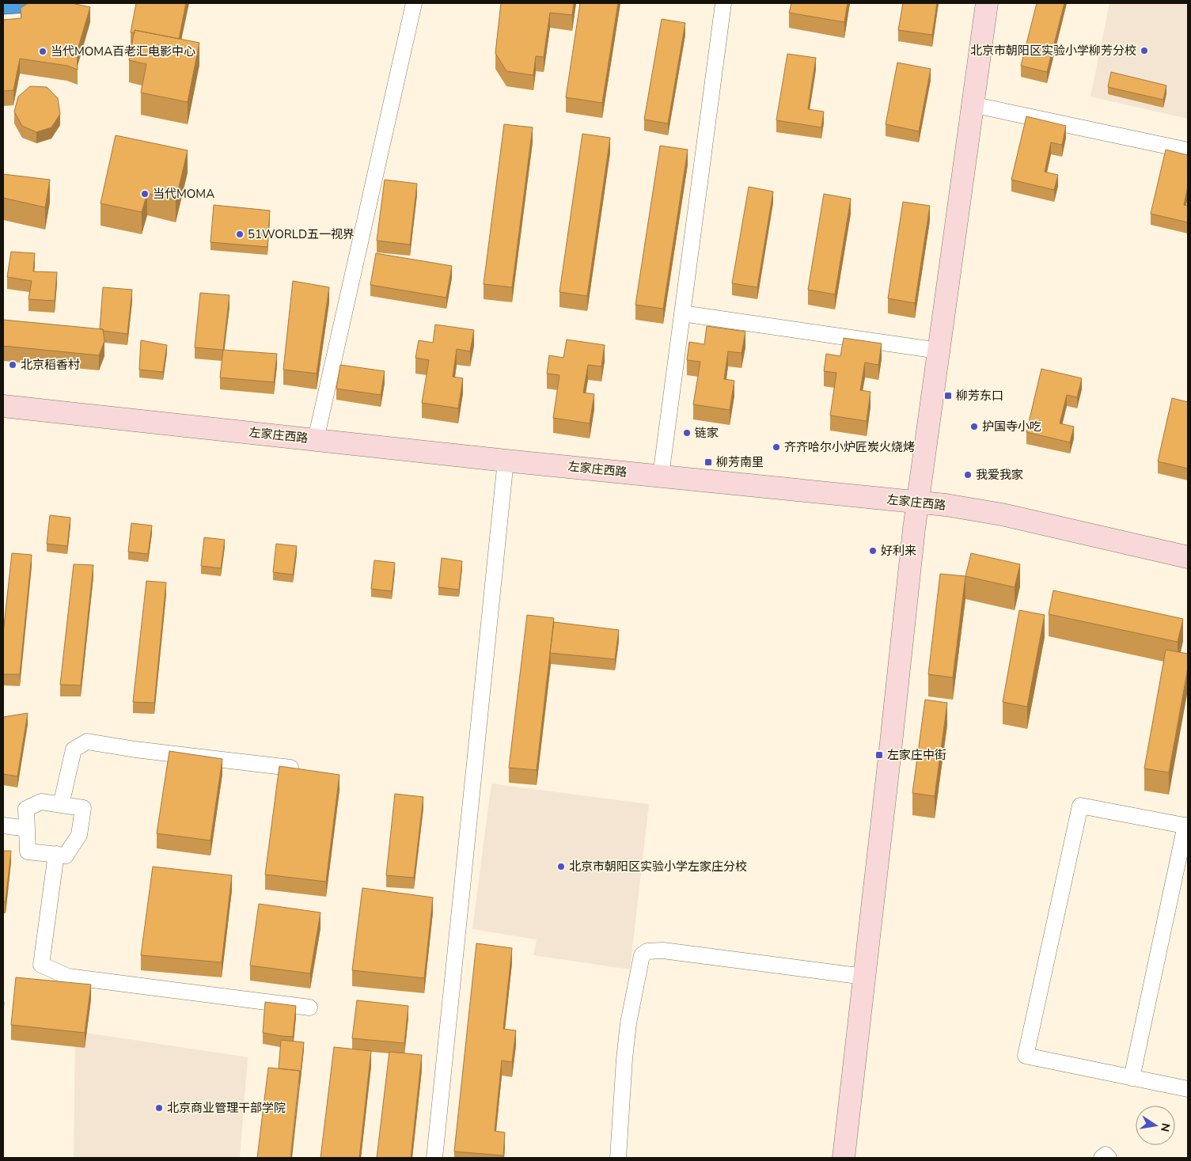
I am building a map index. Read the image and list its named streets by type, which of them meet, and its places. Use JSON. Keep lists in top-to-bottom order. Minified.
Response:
{"streets":{"street":["左家庄西路"]},"places":{"other":["北京市朝阳区实验小学柳芳分校","当代MOMA百老汇电影中心","当代MOMA","51WORLD五一视界","北京稻香村","护国寺小吃","链家","齐齐哈尔小炉匠炭火烧烤","我爱我家","好利来","北京市朝阳区实验小学左家庄分校","北京商业管理干部学院"],"transit":["柳芳东口","柳芳南里","左家庄中街"]},"north":"right"}
